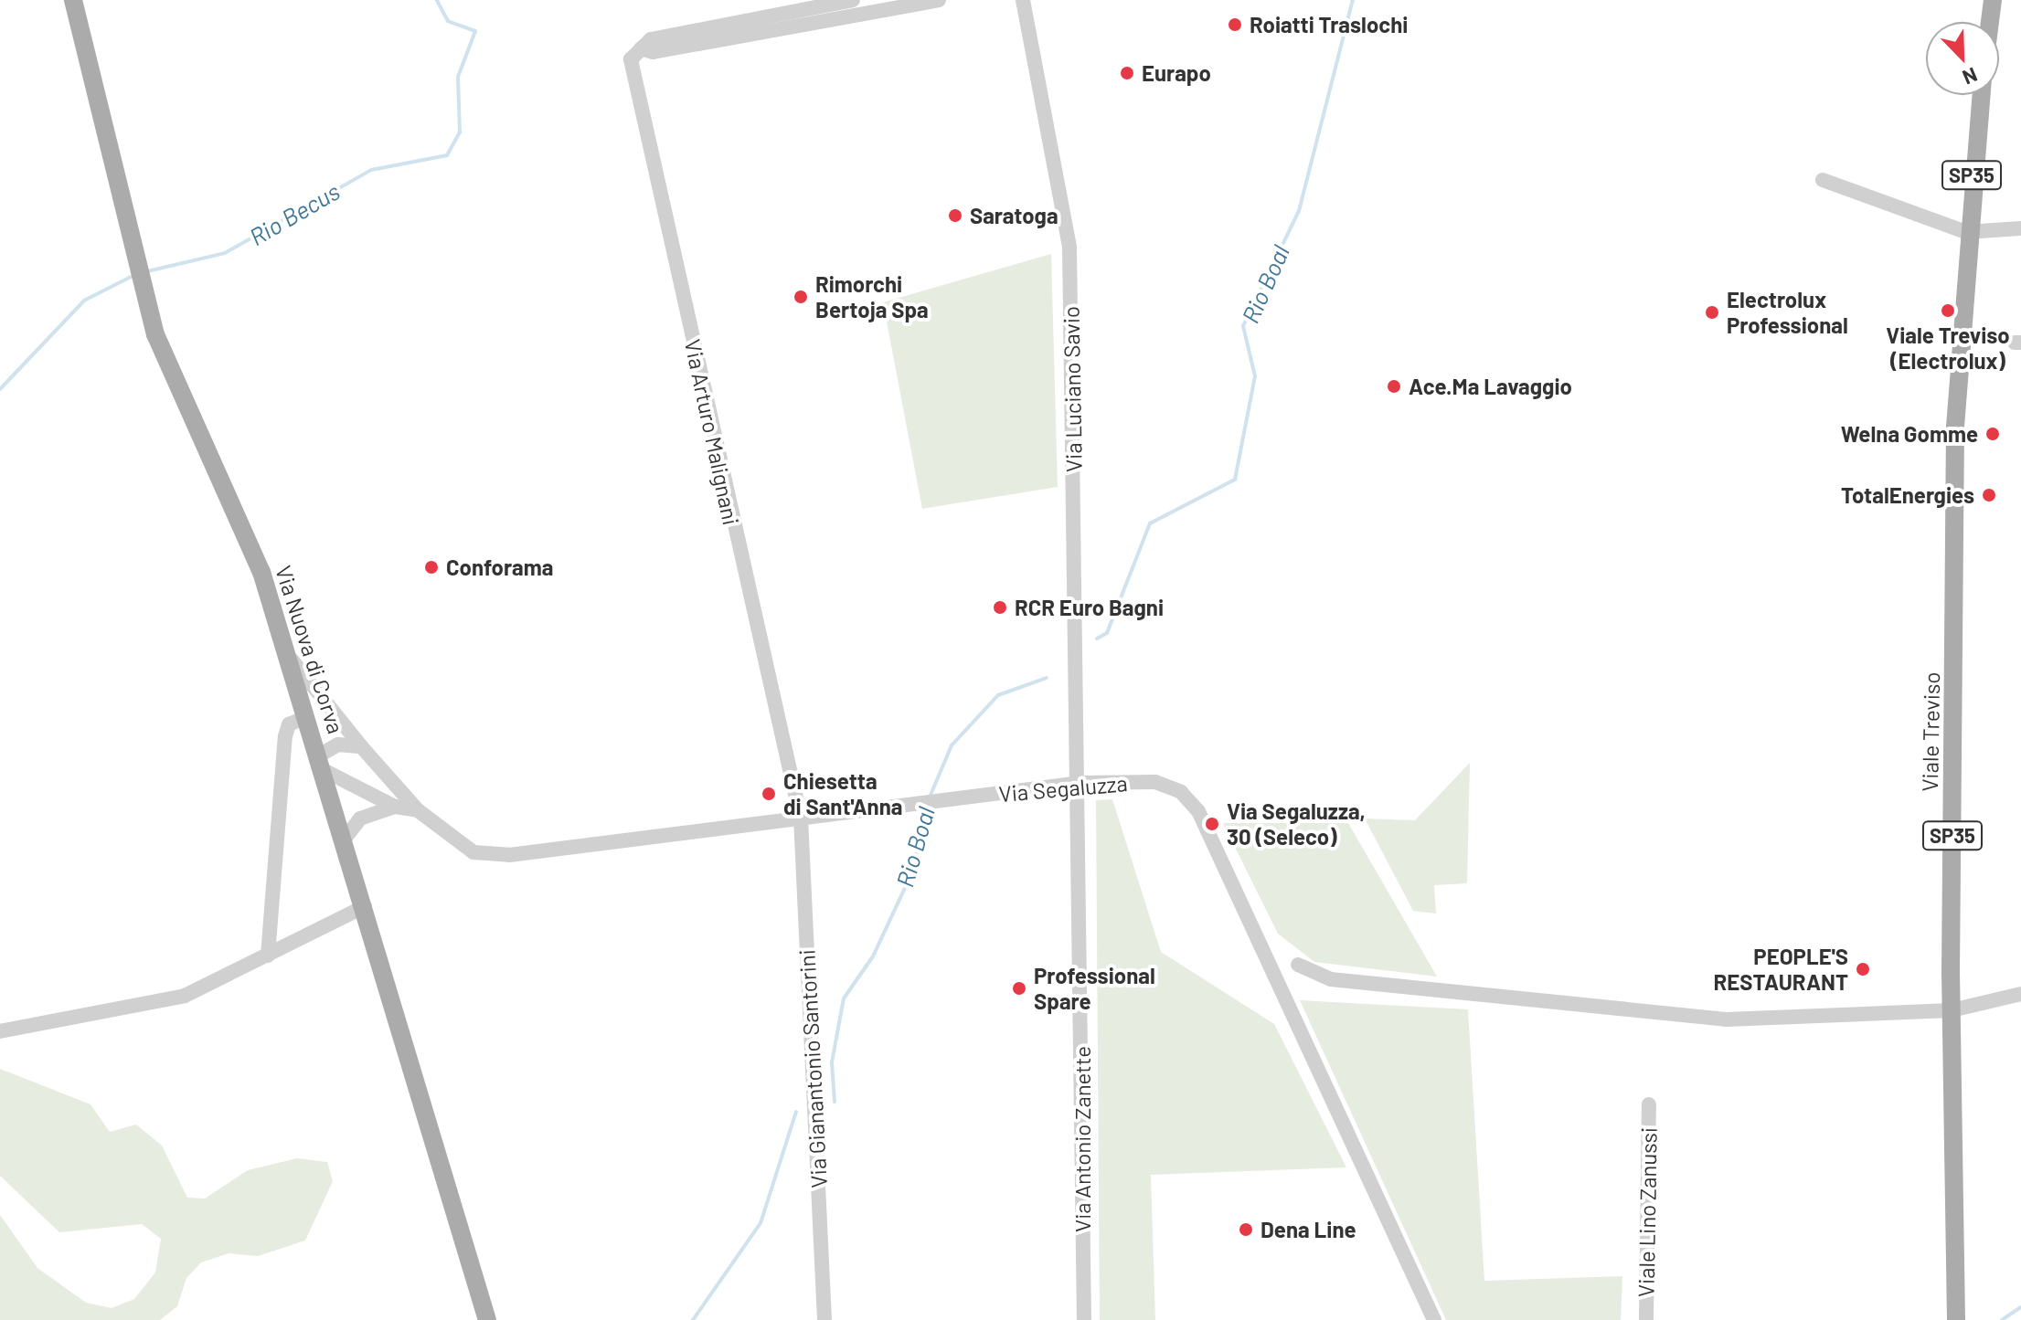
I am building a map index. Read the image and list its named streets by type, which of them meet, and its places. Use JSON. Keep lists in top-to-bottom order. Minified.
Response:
{"streets":{"main road":["SP35","Via Nuova di Corva","Viale Treviso"],"street":["Via Luciano Savio","Via Arturo Malignani","Via Segaluzza","Via Gianantonio Santorini","Via Antonio Zanette","Viale Lino Zanussi"]},"crossings":[["Via Luciano Savio","Via Segaluzza"],["Via Luciano Savio","Via Antonio Zanette"],["Via Arturo Malignani","Via Segaluzza"],["Via Arturo Malignani","Via Gianantonio Santorini"],["Via Nuova di Corva","Via Segaluzza"],["Via Segaluzza","Via Gianantonio Santorini"],["Via Segaluzza","Via Antonio Zanette"]],"water":["Rio Becus","Rio Boal"],"places":["Roiatti Traslochi","Eurapo","Saratoga","Rimorchi Bertoja Spa","Viale Treviso (Electrolux)","Electrolux Professional","Ace.Ma Lavaggio","Welna Gomme","TotalEnergies","Conforama","RCR Euro Bagni","Chiesetta di Sant'Anna","Via Segaluzza, 30 (Seleco)","PEOPLE'S RESTAURANT","Professional Spare","Dena Line"],"north":"bottom right"}
